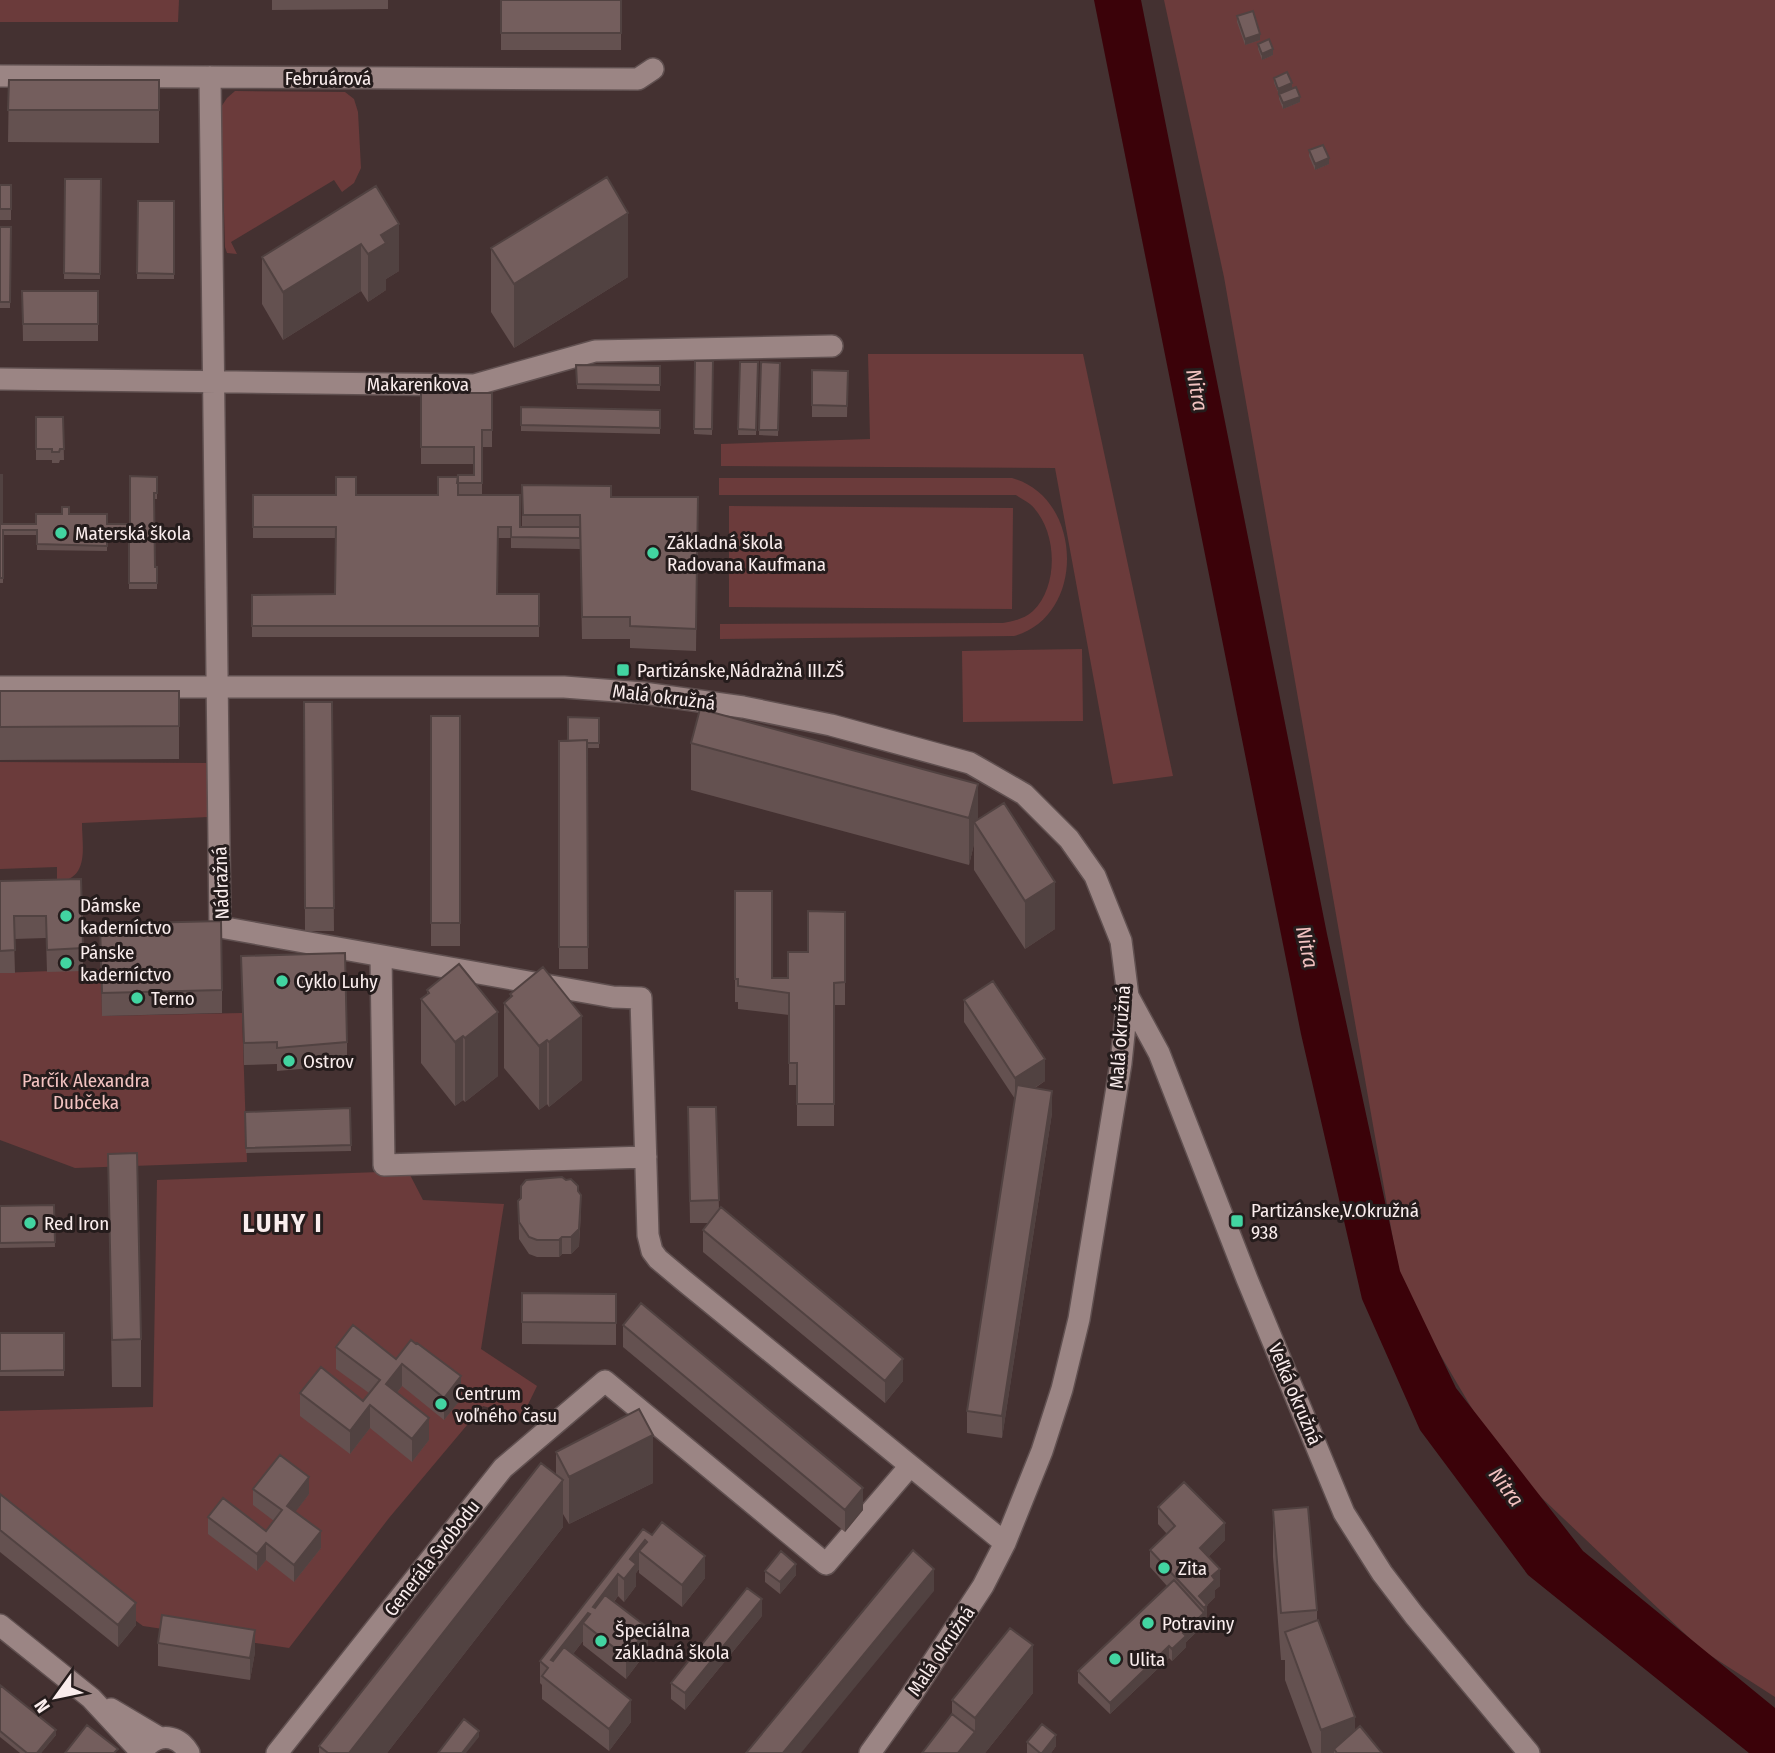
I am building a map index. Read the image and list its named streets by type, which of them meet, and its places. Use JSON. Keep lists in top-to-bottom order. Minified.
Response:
{"streets":{"street":["Februárová","Makarenkova","Malá okružná","Nádražná","Veľká okružná","Generála Svobodu"]},"crossings":[["Malá okružná","Nádražná"],["Malá okružná","Veľká okružná"]],"districts":["LUHY I"],"water":["Nitra"],"parks":["Parčík Alexandra Dubčeka"],"places":{"other":["Materská škola","Základná škola Radovana Kaufmana","Dámske kaderníctvo","Pánske kaderníctvo","Cyklo Luhy","Terno","Ostrov","Red Iron","Centrum voľného času","Zita","Potraviny","Špeciálna základná škola","Ulita"],"transit":["Partizánske,Nádražná III.ZŠ","Partizánske,V.Okružná 938"]},"north":"bottom left"}
